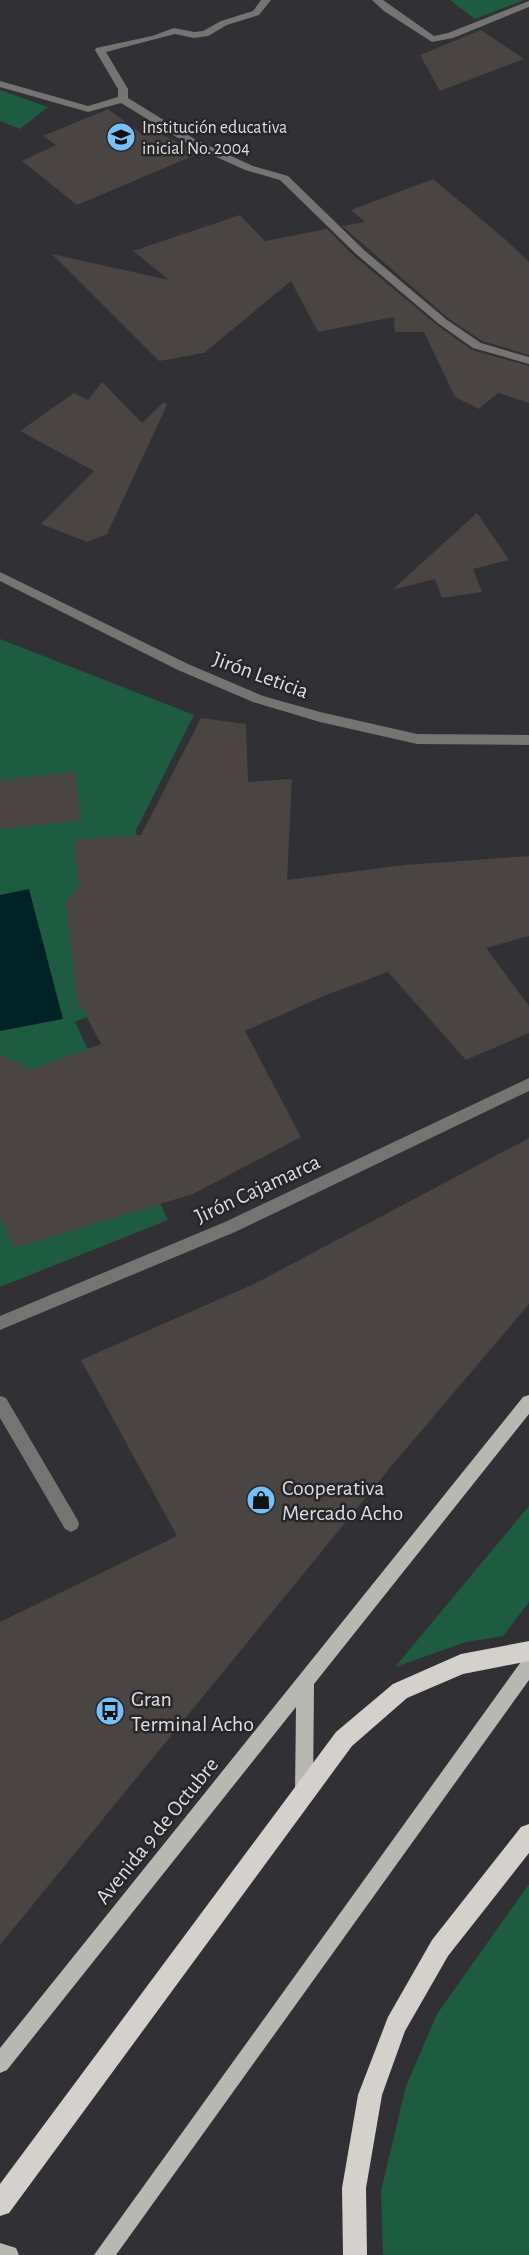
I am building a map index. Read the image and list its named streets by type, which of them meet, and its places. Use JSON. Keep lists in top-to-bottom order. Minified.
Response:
{"streets":{"main road":["Avenida 9 de Octubre"],"street":["Jirón Leticia","Jirón Cajamarca"]},"places":{"school or university":["Institución educativa inicial No. 2004"],"shop":["Cooperativa Mercado Acho"],"bus stop":["Gran Terminal Acho"]}}
